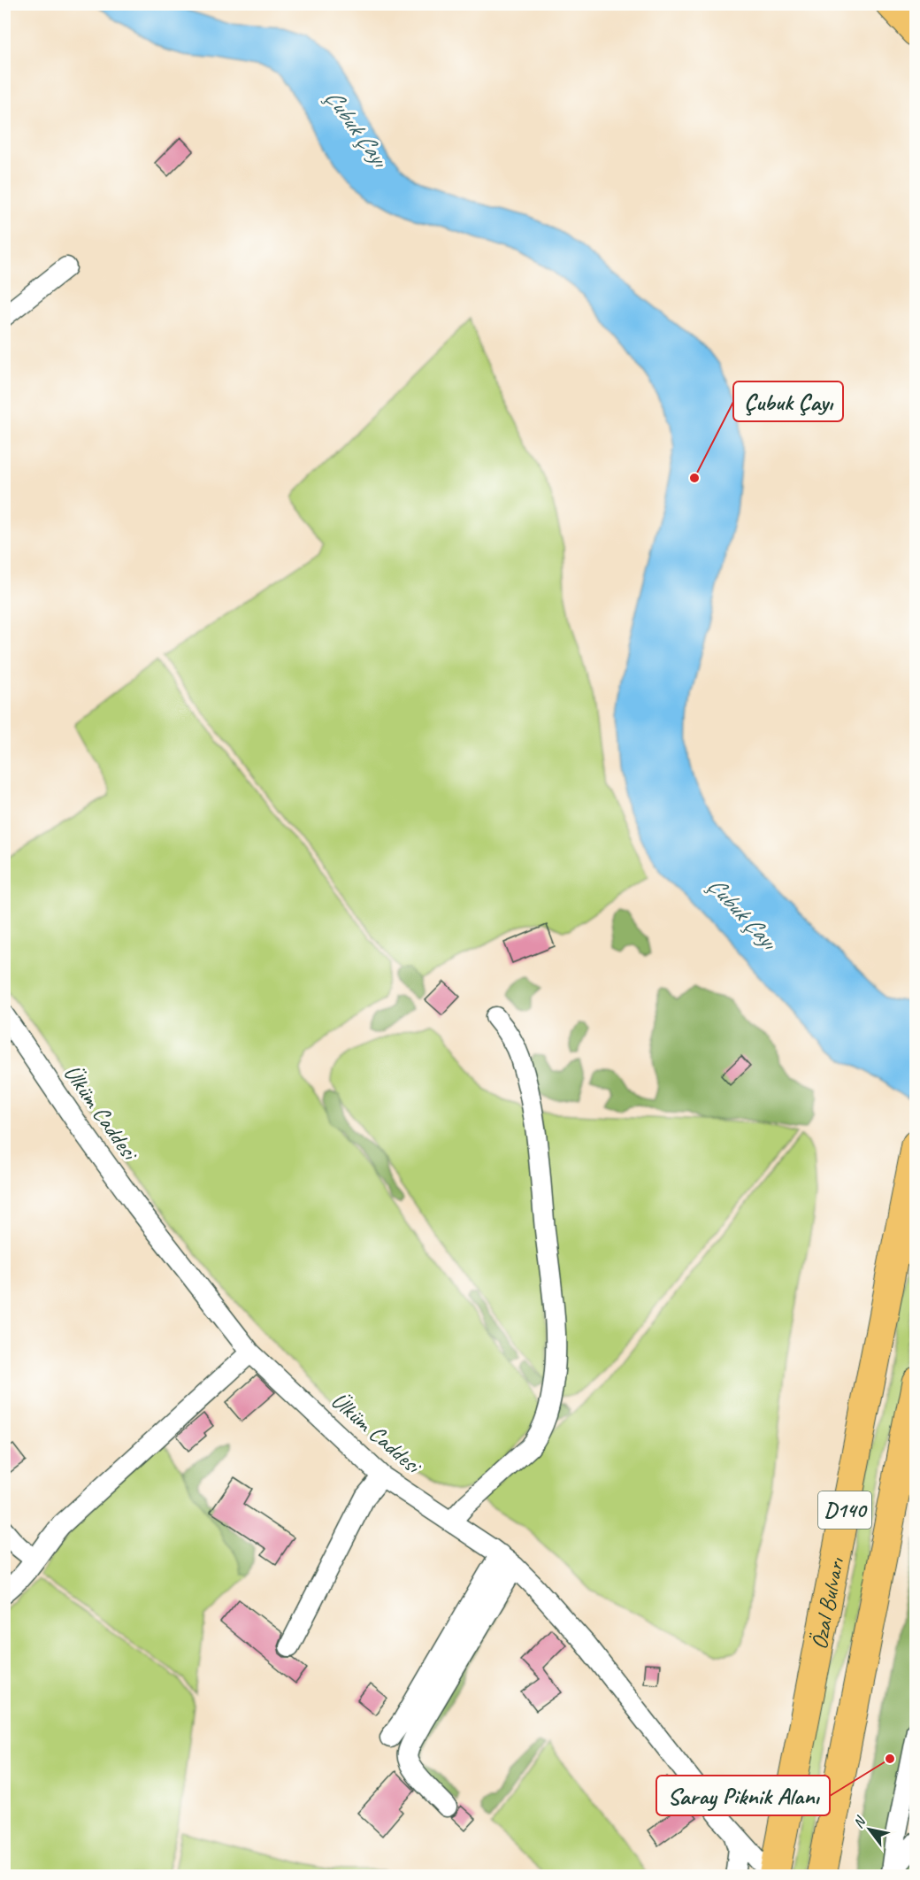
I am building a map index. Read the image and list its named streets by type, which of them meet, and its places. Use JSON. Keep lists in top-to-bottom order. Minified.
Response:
{"streets":{"highway":["D140","Özal Bulvarı"],"street":["Ülküm Caddesi"]},"crossings":[["Ülküm Caddesi","Özal Bulvarı"]],"water":["Çubuk Çayı"],"places":["Çubuk Çayı","Saray Piknik Alanı"],"north":"top left"}
